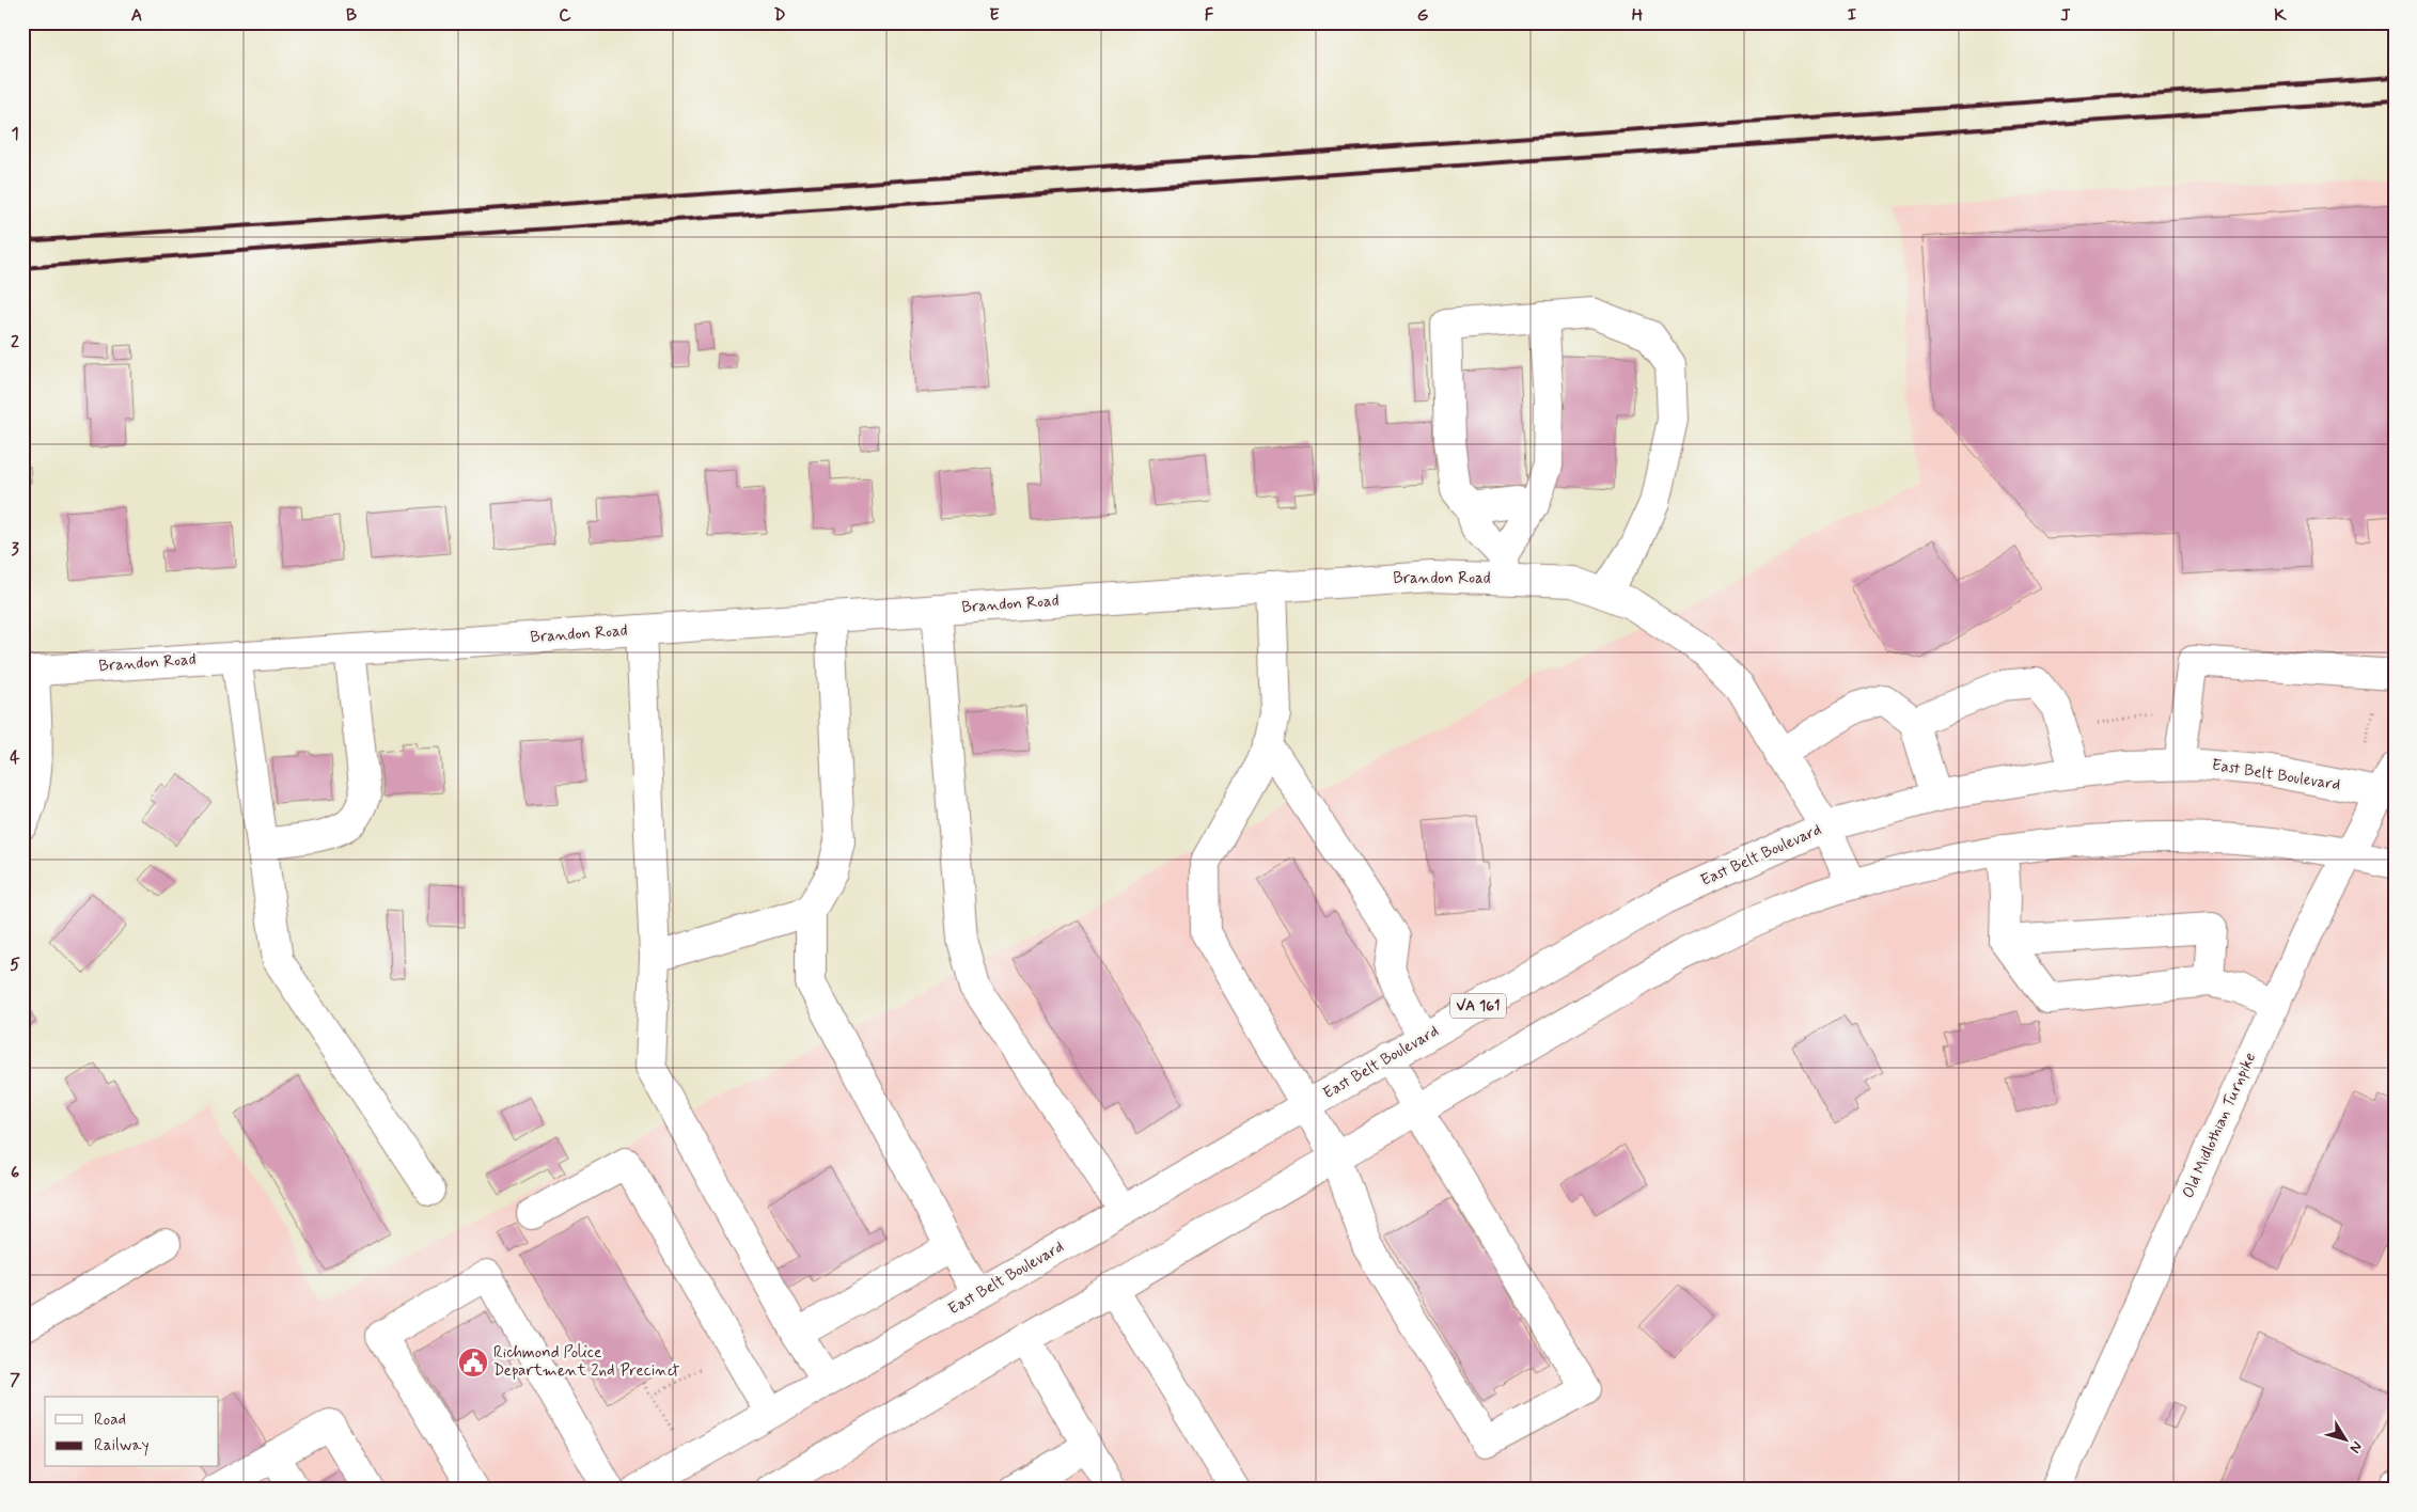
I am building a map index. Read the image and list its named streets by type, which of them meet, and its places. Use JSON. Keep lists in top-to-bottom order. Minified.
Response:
{"streets":{"main road":["Brandon Road","East Belt Boulevard","VA 161","Old Midlothian Turnpike"]},"crossings":[["Brandon Road","East Belt Boulevard"],["East Belt Boulevard","Old Midlothian Turnpike"]],"places":{"public building":["Richmond Police Department 2nd Precinct"]},"legend":["Road","Railway"],"north":"bottom right","grid":{"columns":["A","B","C","D","E","F","G","H","I","J","K"],"rows":["1","2","3","4","5","6","7"]}}
